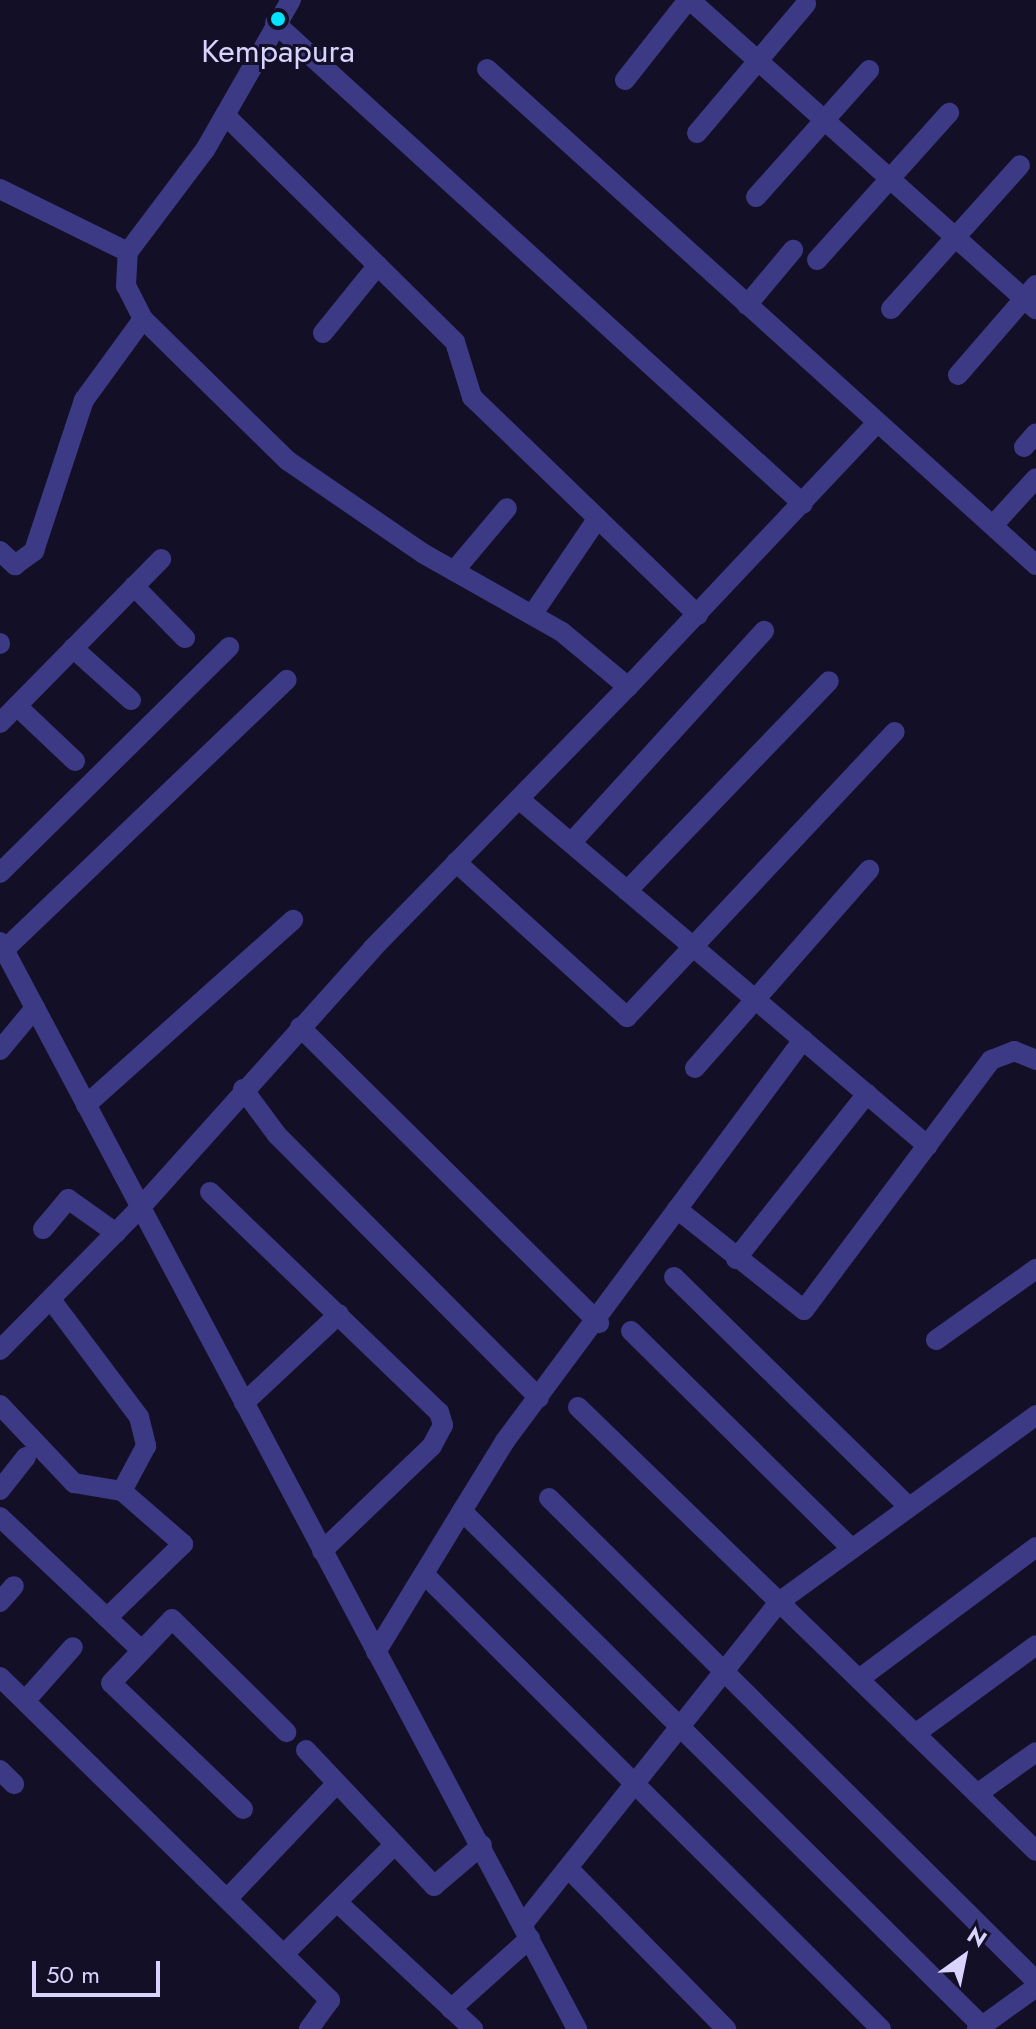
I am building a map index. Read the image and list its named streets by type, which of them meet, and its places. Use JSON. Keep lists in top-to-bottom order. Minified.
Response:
{"places":["Kempapura"],"scale_bar":"50 m","north":"top right"}
